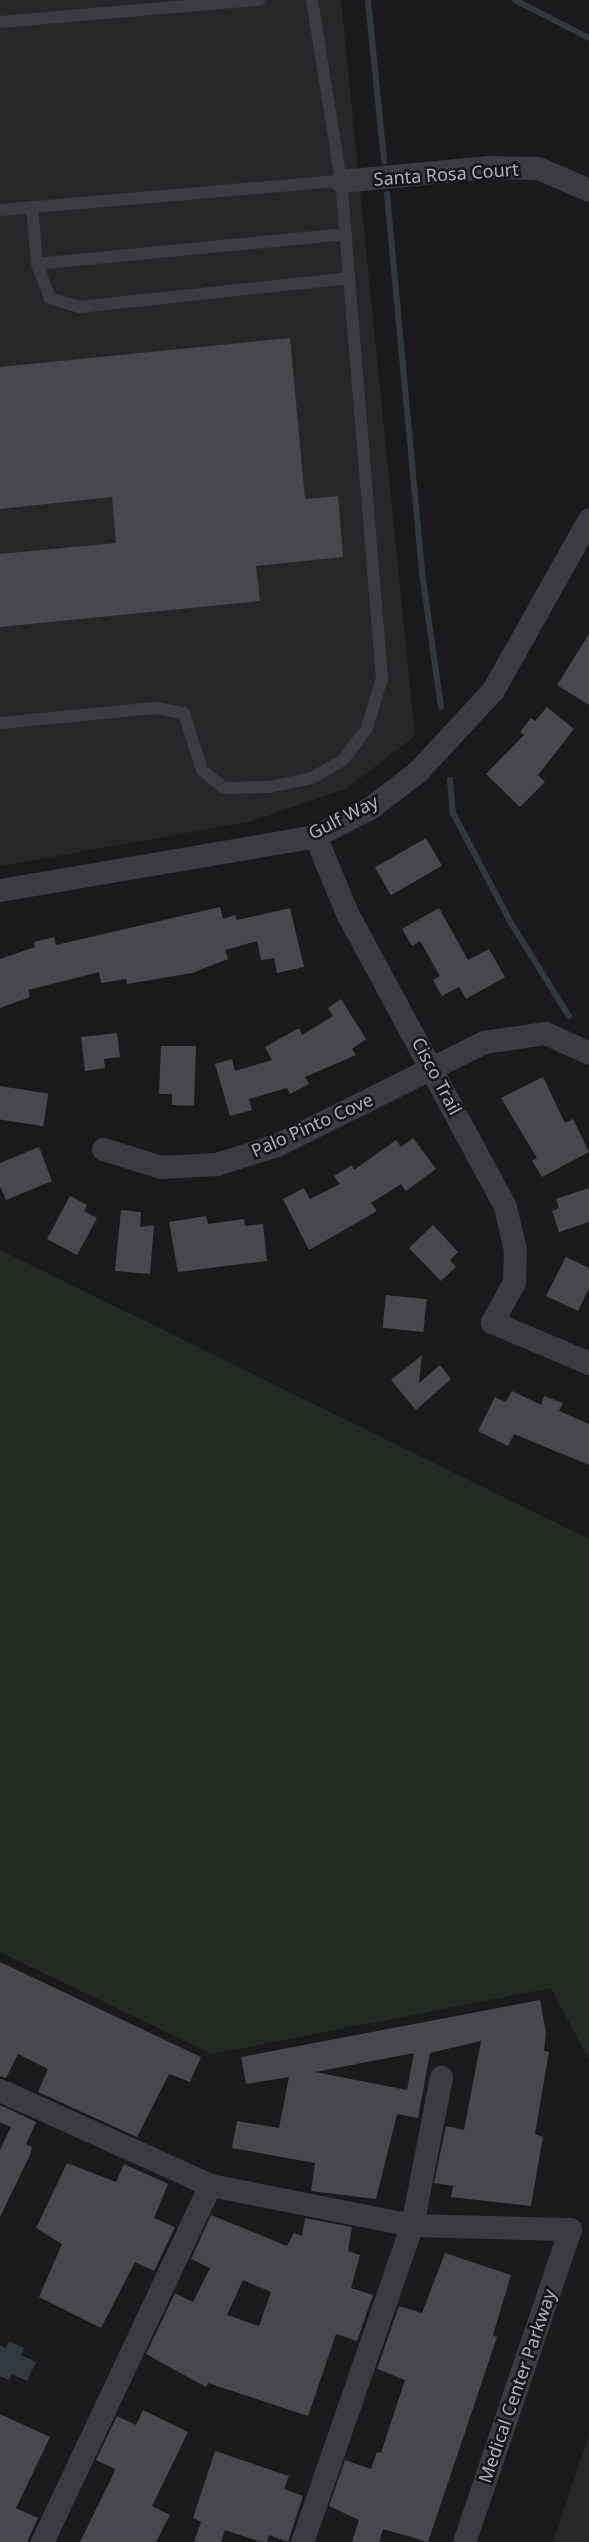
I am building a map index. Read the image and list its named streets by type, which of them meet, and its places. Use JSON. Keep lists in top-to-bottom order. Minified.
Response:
{"streets":{"street":["Santa Rosa Court","Gulf Way","Cisco Trail","Palo Pinto Cove","Medical Center Parkway"]},"crossings":[["Gulf Way","Cisco Trail"],["Cisco Trail","Palo Pinto Cove"]]}
